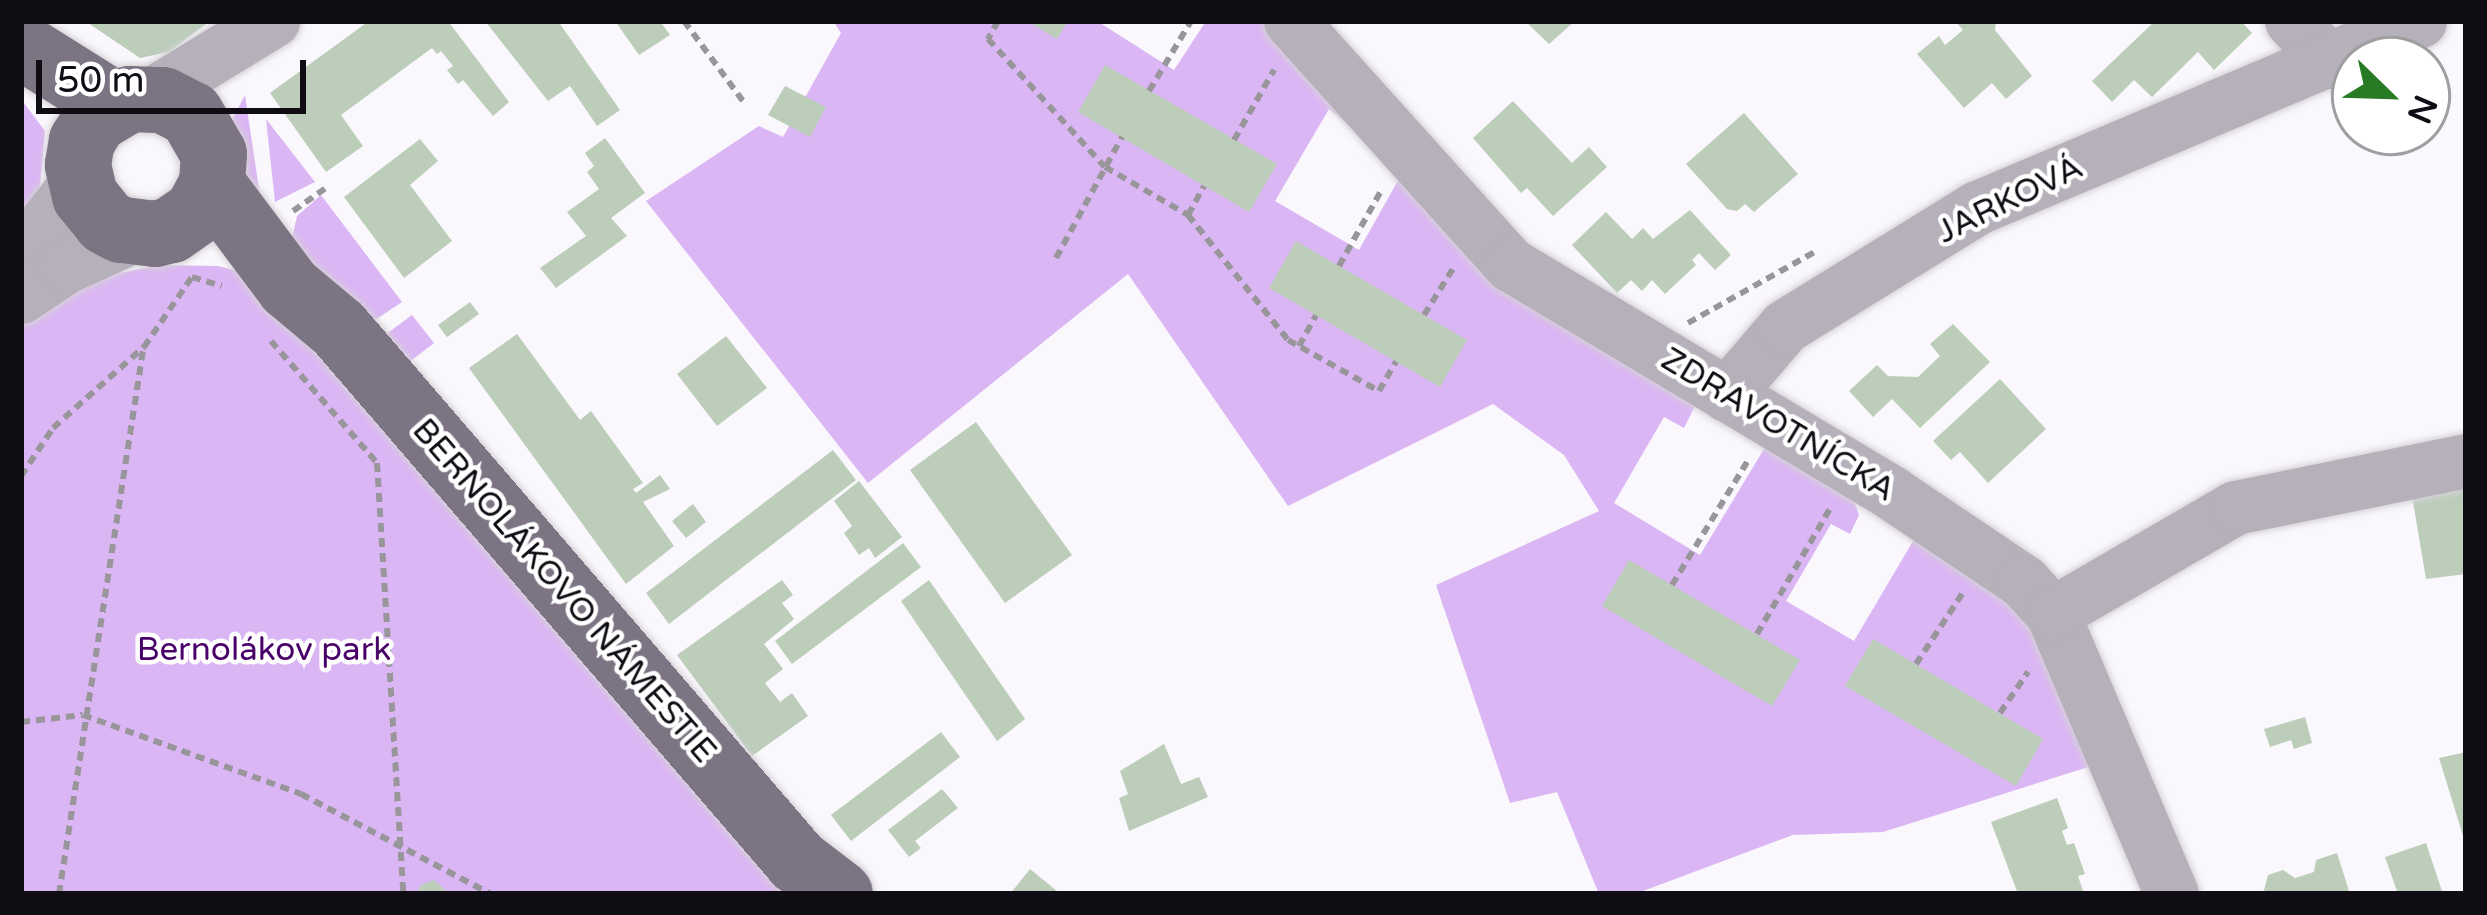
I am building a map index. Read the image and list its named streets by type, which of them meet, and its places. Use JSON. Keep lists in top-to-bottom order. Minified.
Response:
{"streets":{"main road":["BERNOLÁKOVO NÁMESTIE"],"street":["JARKOVÁ","ZDRAVOTNÍCKA"]},"crossings":[["JARKOVÁ","ZDRAVOTNÍCKA"]],"parks":["Bernolákov park"],"scale_bar":"50 m","north":"bottom right"}
